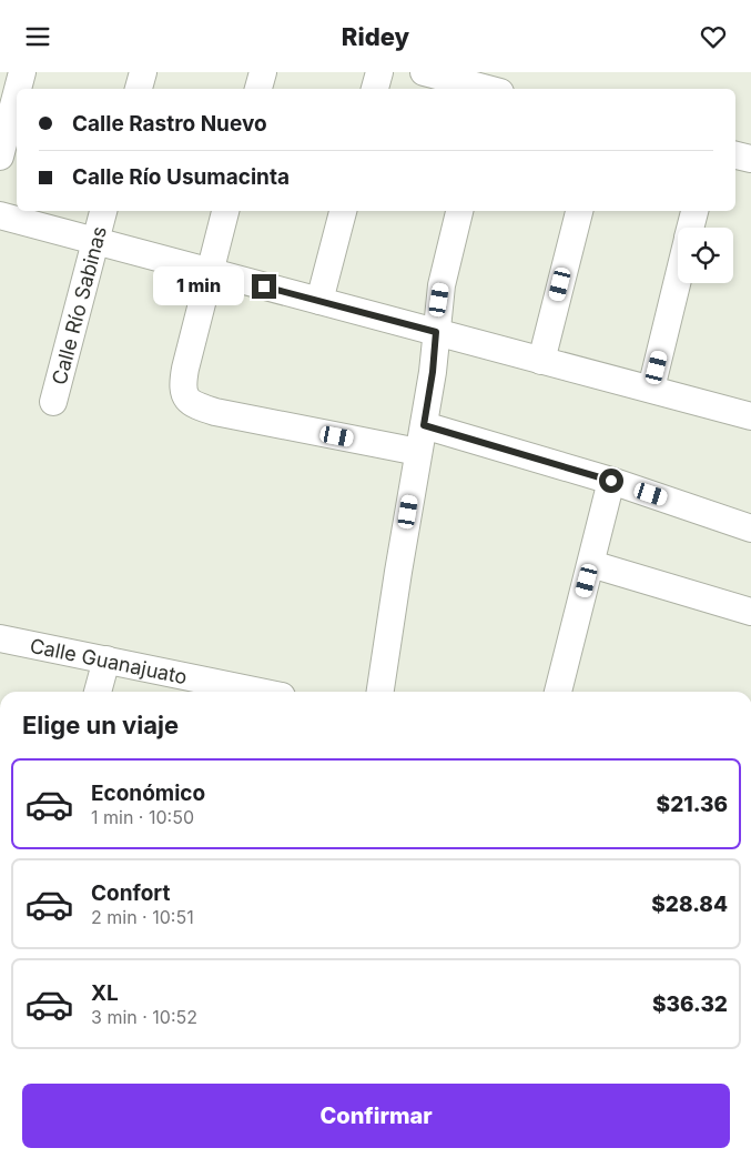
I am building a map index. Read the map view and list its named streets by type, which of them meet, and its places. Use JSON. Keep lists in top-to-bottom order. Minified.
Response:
{"streets":{"street":["Calle Río Sabinas","Calle Guanajuato"]},"page":{"header":"Ridey","banner":["Calle Rastro Nuevo","Calle Río Usumacinta"],"bubble":"1 min","heading":"Elige un viaje","list":[{"name":"Económico","note":"1 min · 10:50","value":"$21.36"},{"name":"Confort","note":"2 min · 10:51","value":"$28.84"},{"name":"XL","note":"3 min · 10:52","value":"$36.32"}],"buttons":"Confirmar"}}
